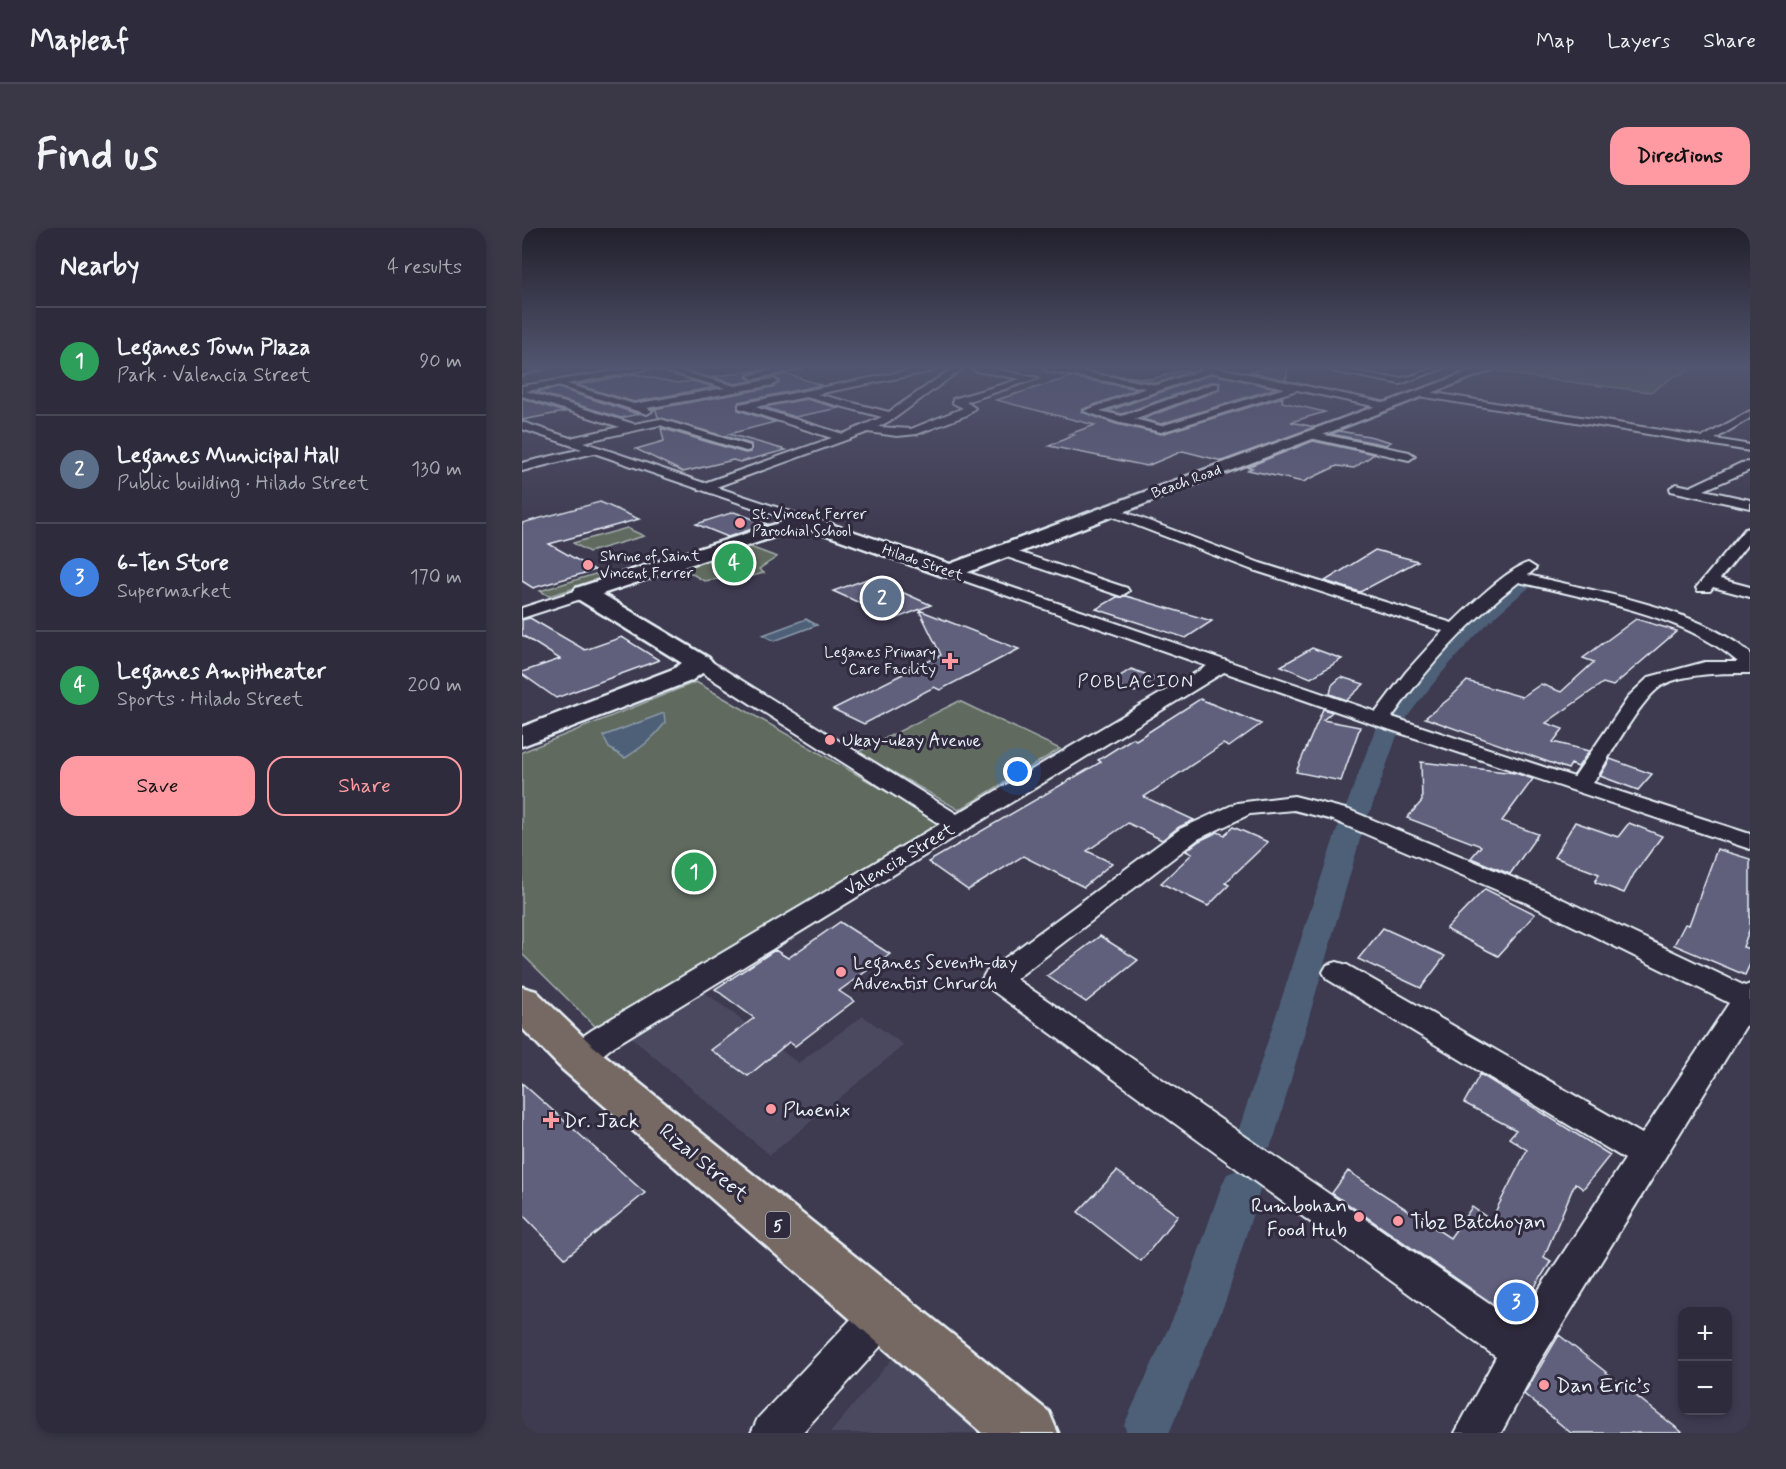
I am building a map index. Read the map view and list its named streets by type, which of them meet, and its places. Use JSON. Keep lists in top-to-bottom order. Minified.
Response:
{"streets":{"main road":["Beach Road","Hilado Street","Rizal Street","5"],"street":["Valencia Street"]},"crossings":[["Beach Road","Hilado Street"],["Hilado Street","Valencia Street"],["Valencia Street","Rizal Street"]],"districts":["POBLACION"],"places":{"other":["St. Vincent Ferrer Parochial School","Shrine of Saint Vincent Ferrer","Ukay-ukay Avenue","Leganes Seventh-day Adventist Chrurch","Phoenix","Rumbohan Food Hub","Tibz Batchoyan","Dan Eric’s"],"health":["Leganes Primary Care Facility","Dr. Jack"]},"page":{"header":"Mapleaf","nav":["Map","Layers","Share"],"buttons":["Directions",["Save","Share"]],"title":"Find us","heading":["Nearby","4 results"],"list":[{"mark":"1","name":"Leganes Town Plaza","note":"Park · Valencia Street","value":"90 m"},{"mark":"2","name":"Leganes Municipal Hall","note":"Public building · Hilado Street","value":"130 m"},{"mark":"3","name":"6-Ten Store","note":"Supermarket","value":"170 m"},{"mark":"4","name":"Leganes Ampitheater","note":"Sports · Hilado Street","value":"200 m"}],"pins":["4","2","1","3"],"map_buttons":["+","−"]}}
